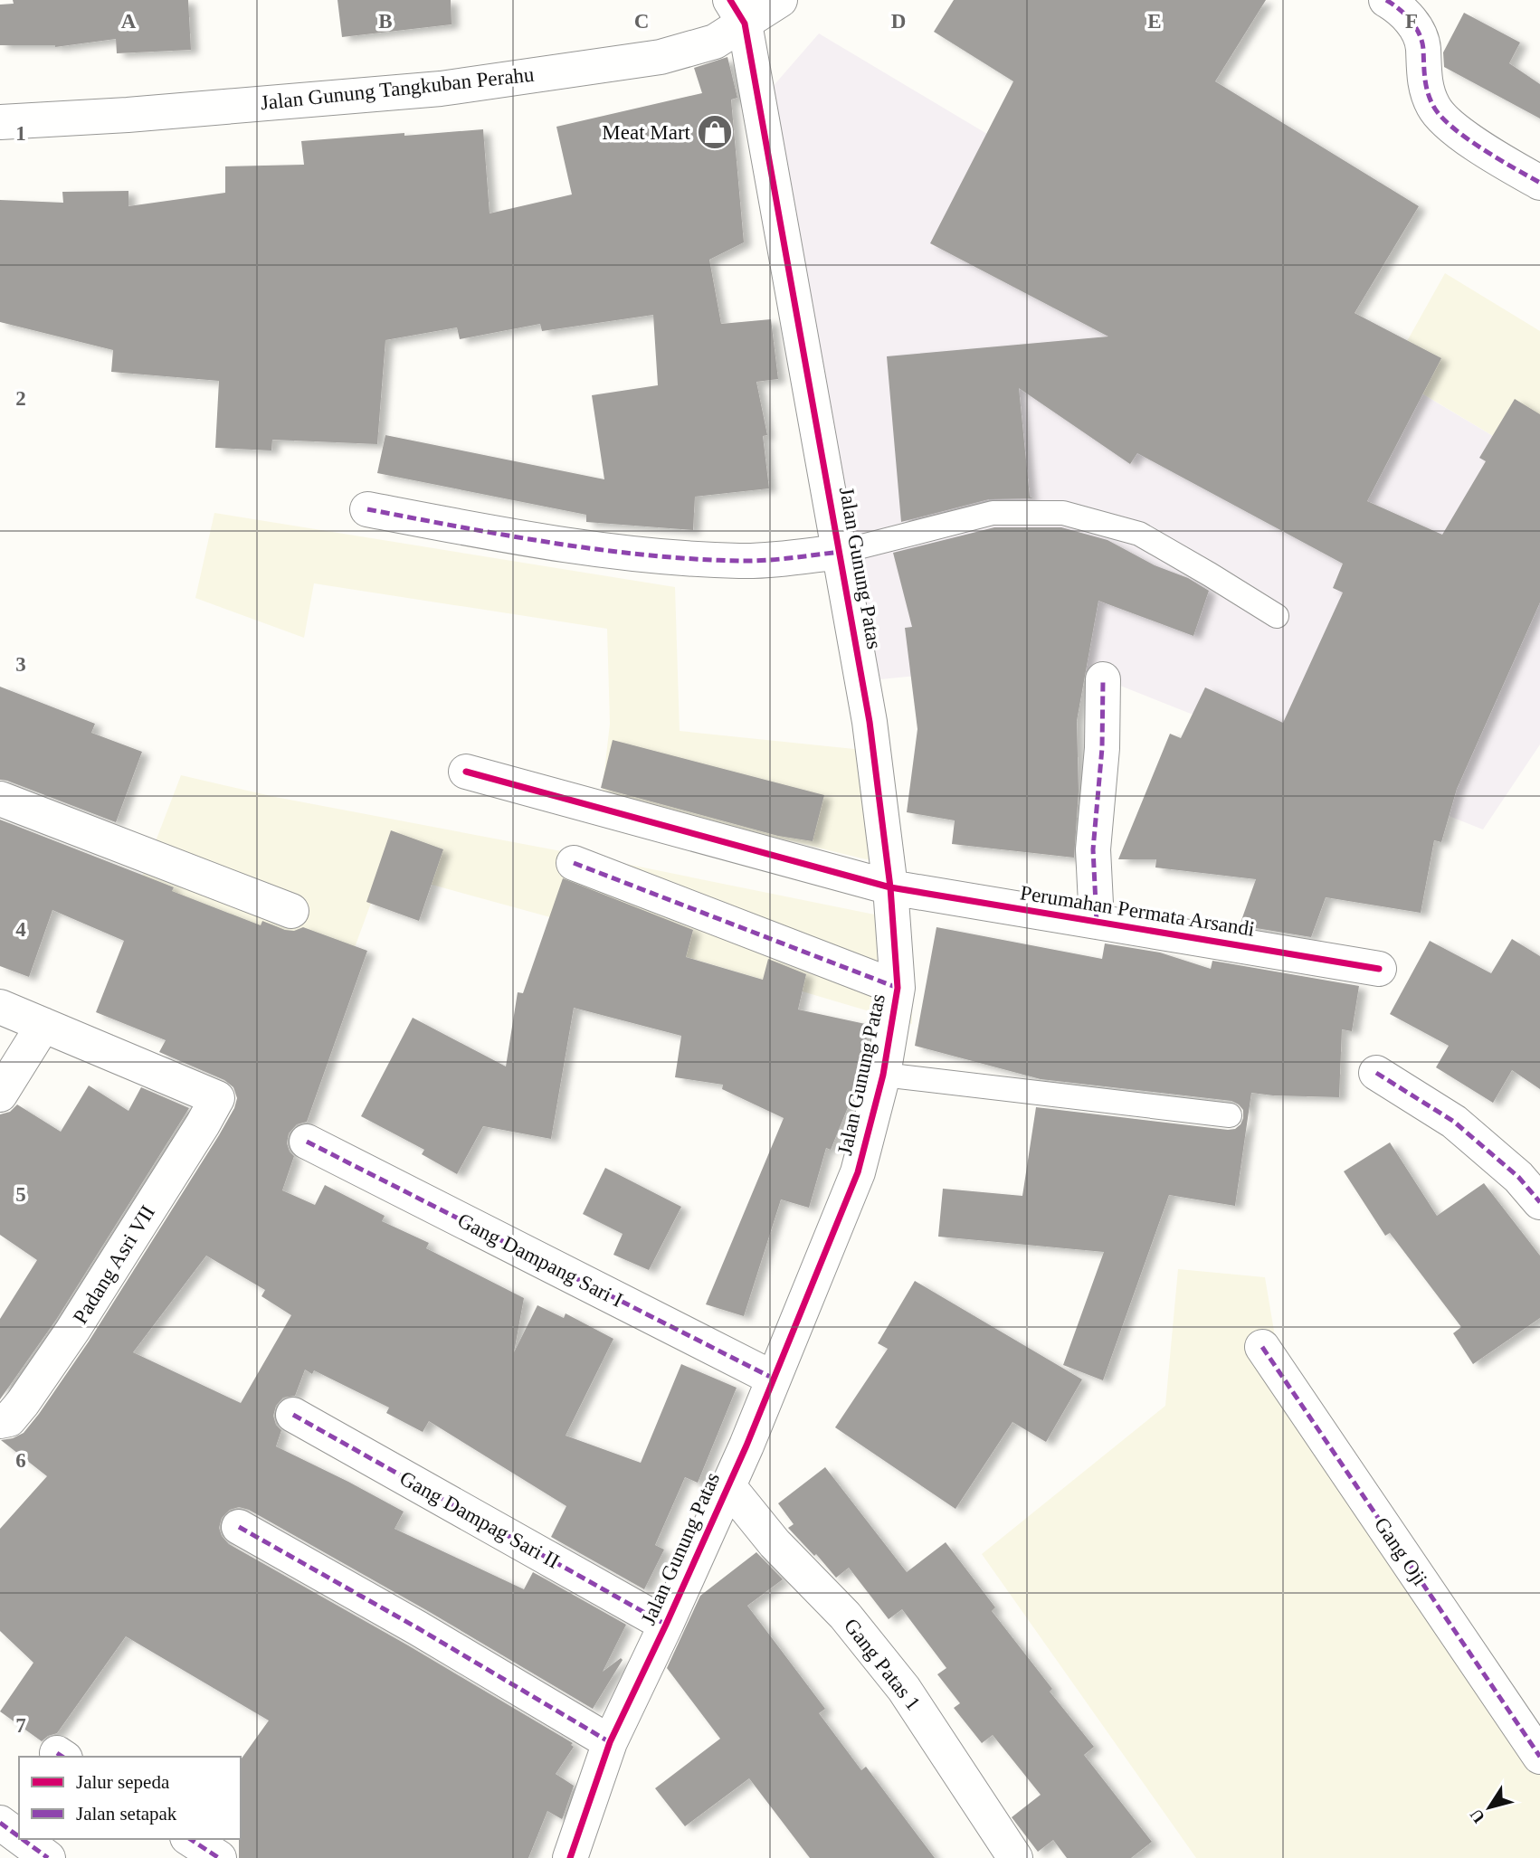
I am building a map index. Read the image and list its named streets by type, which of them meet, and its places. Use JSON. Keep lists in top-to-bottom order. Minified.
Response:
{"streets":{"street":["Jalan Gunung Tangkuban Perahu","Jalan Gunung Patas","Perumahan Permata Arsandi","Gang Dampang Sari I","Padang Asri VII","Gang Dampag Sari II","Gang Oji","Gang Patas 1"]},"crossings":[["Jalan Gunung Tangkuban Perahu","Jalan Gunung Patas"],["Jalan Gunung Patas","Perumahan Permata Arsandi"],["Jalan Gunung Patas","Gang Dampang Sari I"],["Jalan Gunung Patas","Gang Dampag Sari II"],["Jalan Gunung Patas","Gang Patas 1"]],"places":{"shop":["Meat Mart"]},"legend":["Jalur sepeda","Jalan setapak"],"north":"bottom left","grid":{"columns":["A","B","C","D","E","F"],"rows":["1","2","3","4","5","6","7"]}}
